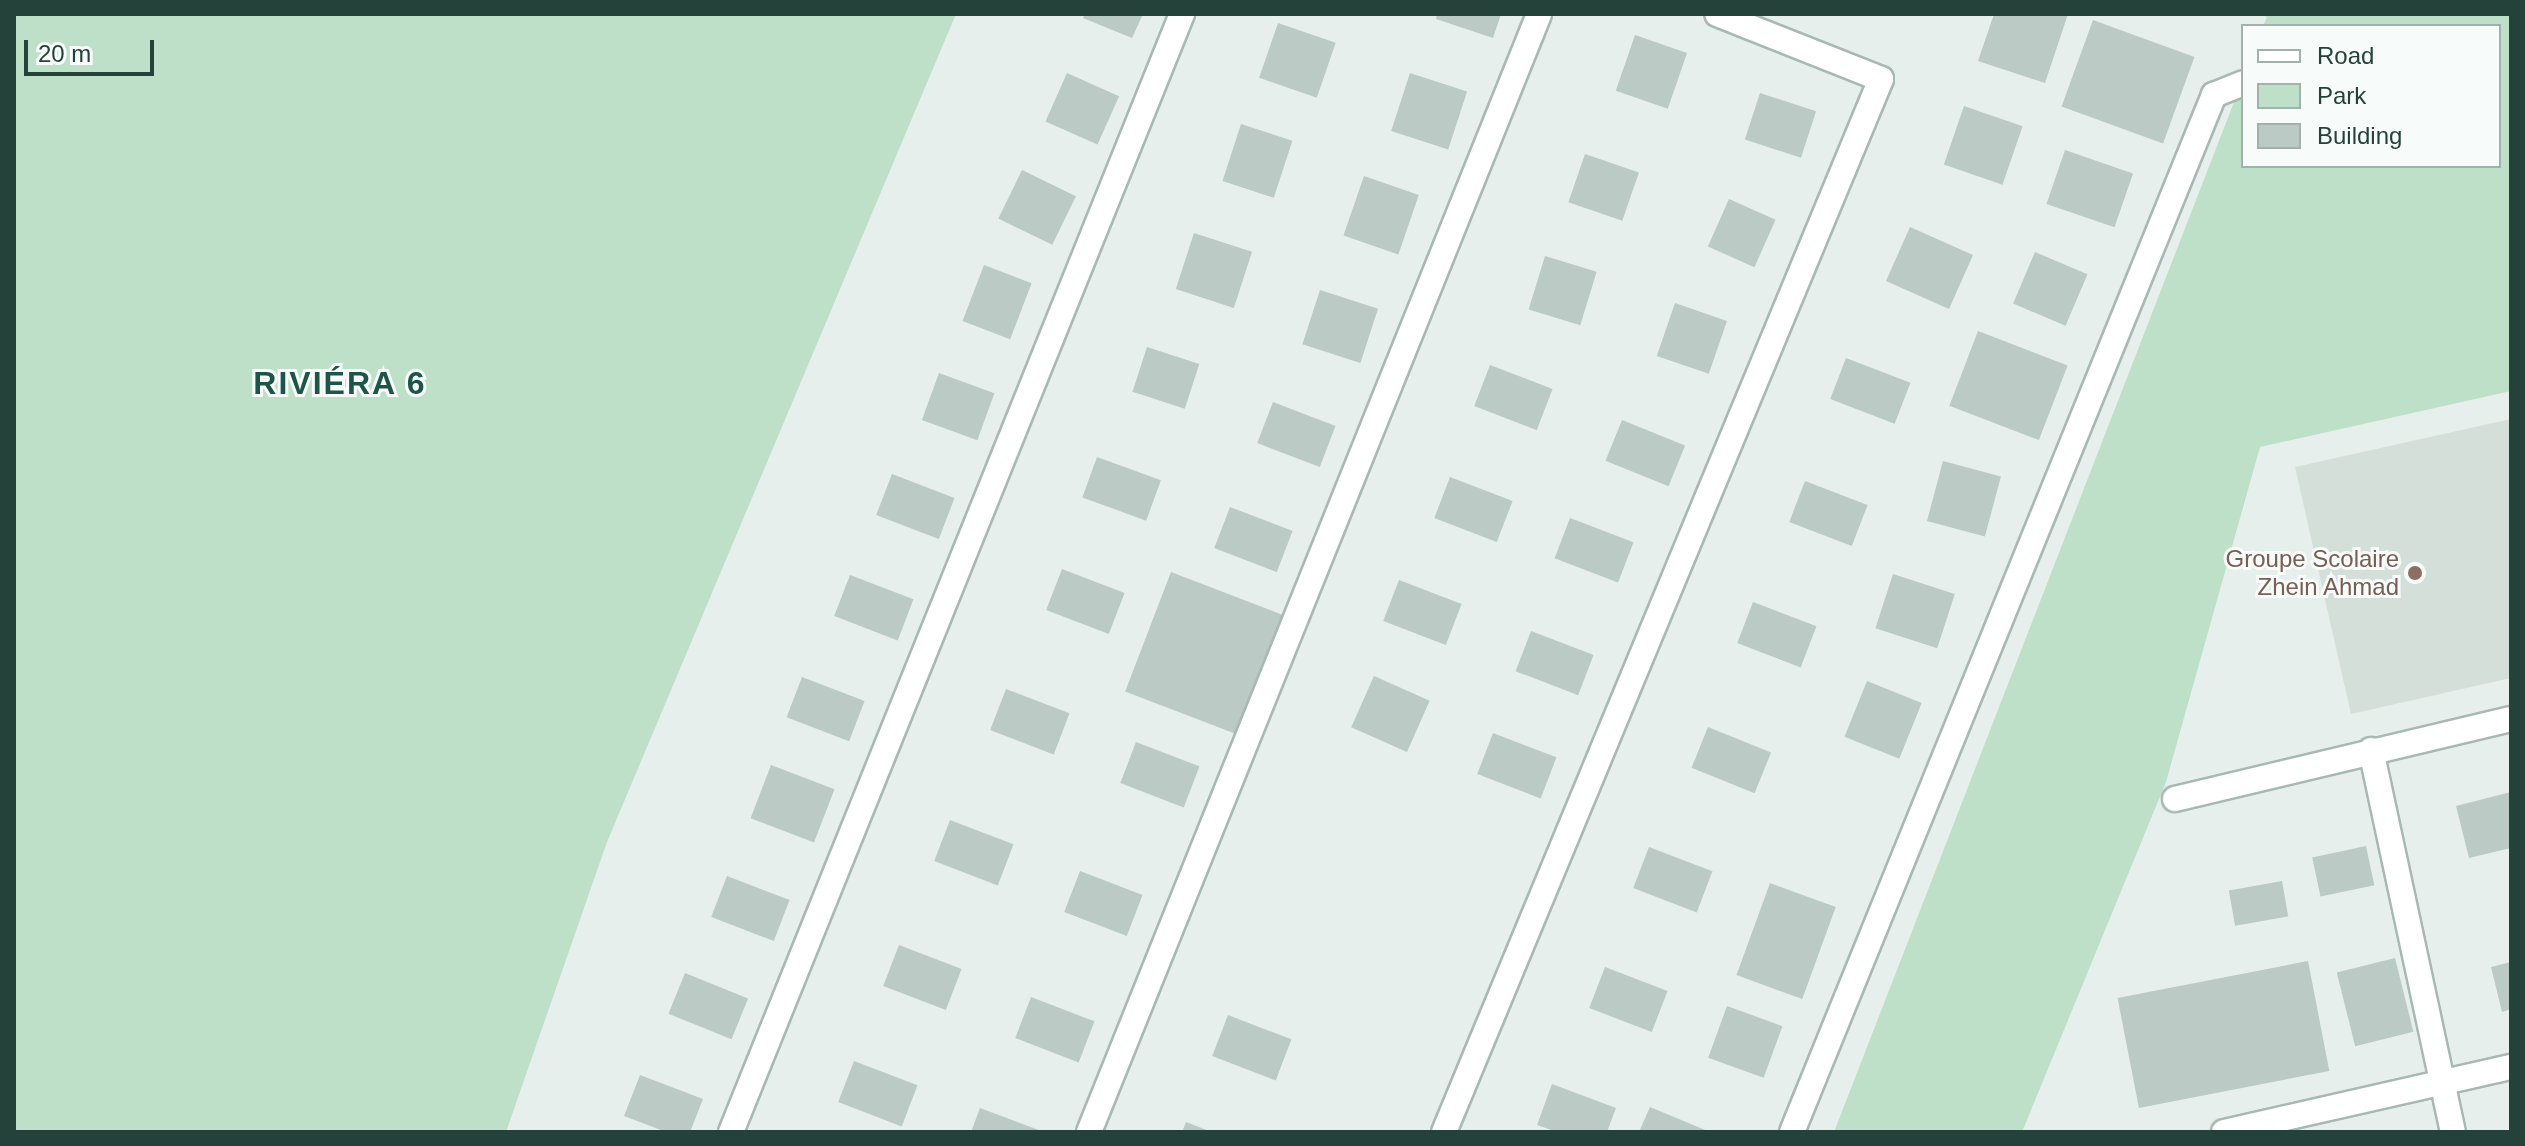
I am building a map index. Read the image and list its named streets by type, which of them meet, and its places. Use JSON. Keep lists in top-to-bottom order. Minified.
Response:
{"districts":["RIVIÉRA 6"],"places":["Groupe Scolaire Zhein Ahmad"],"legend":["Road","Park","Building"],"scale_bar":"20 m"}
